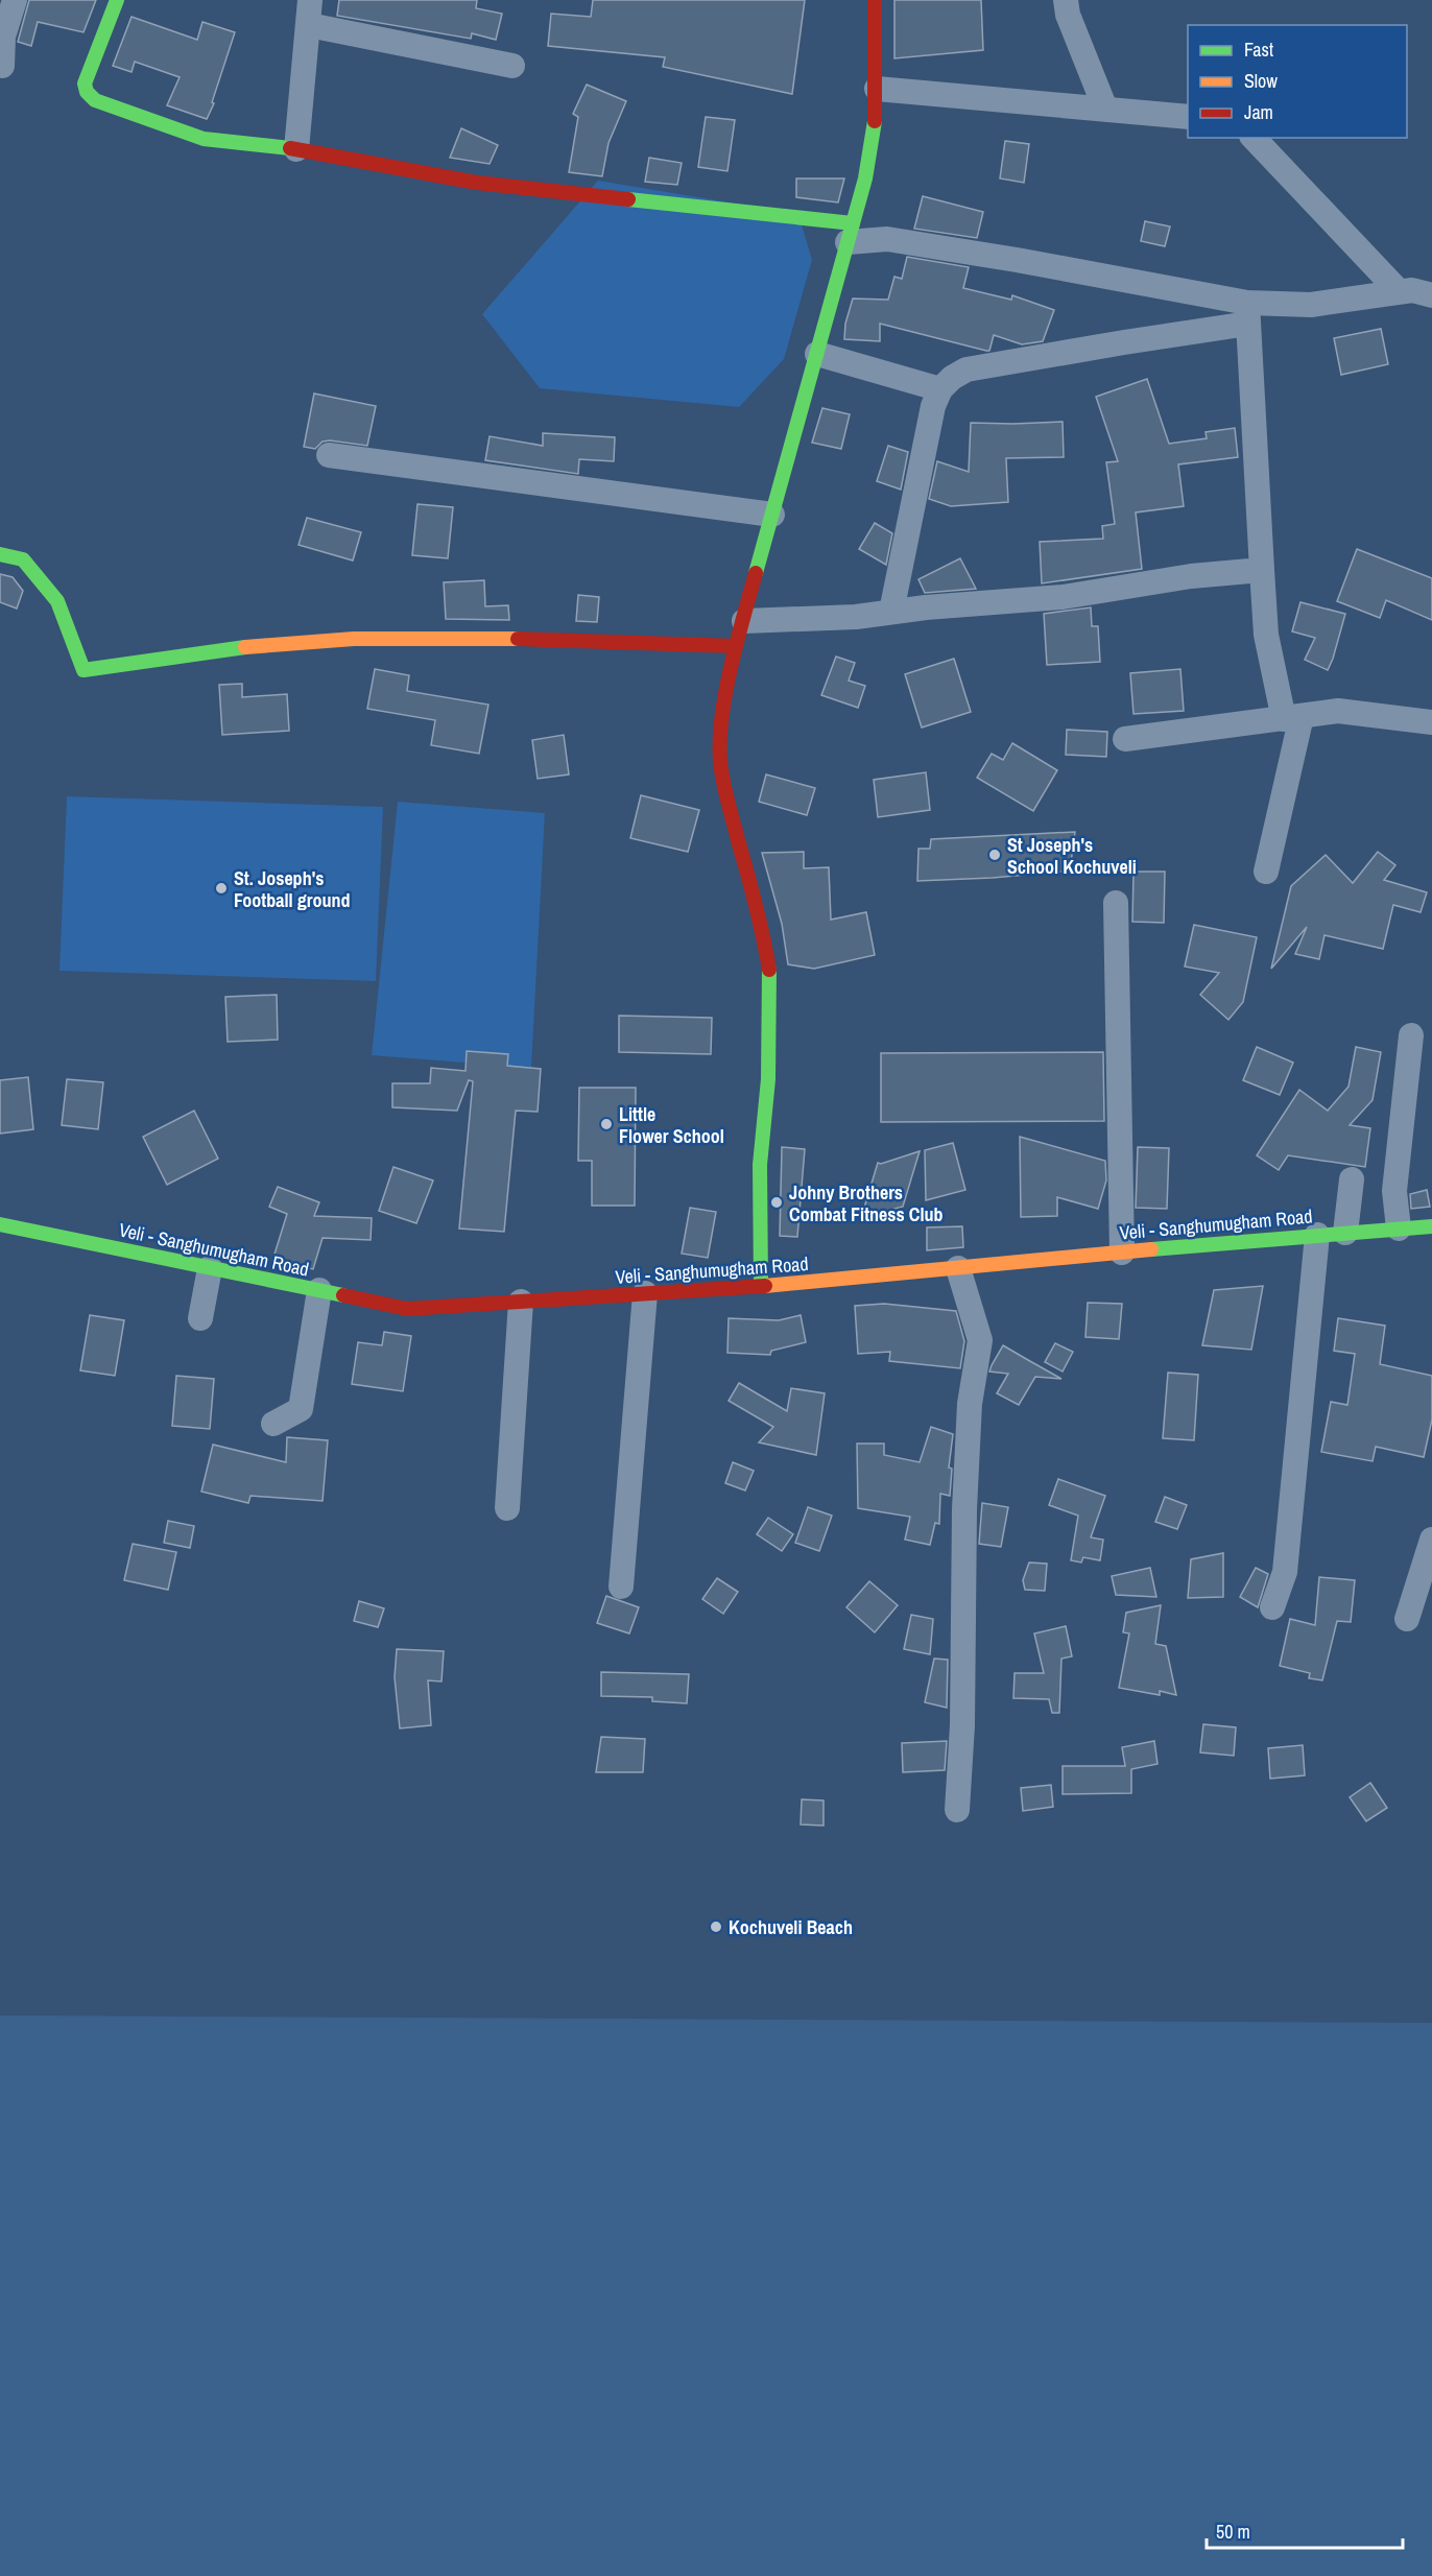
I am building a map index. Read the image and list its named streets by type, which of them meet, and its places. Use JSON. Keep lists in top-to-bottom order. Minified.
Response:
{"streets":{"street":["Veli - Sanghumugham Road"]},"places":["St Joseph's School Kochuveli","St. Joseph's Football ground","Little Flower School","Johny Brothers Combat Fitness Club","Kochuveli Beach"],"legend":["Fast","Slow","Jam"],"scale_bar":"50 m"}
